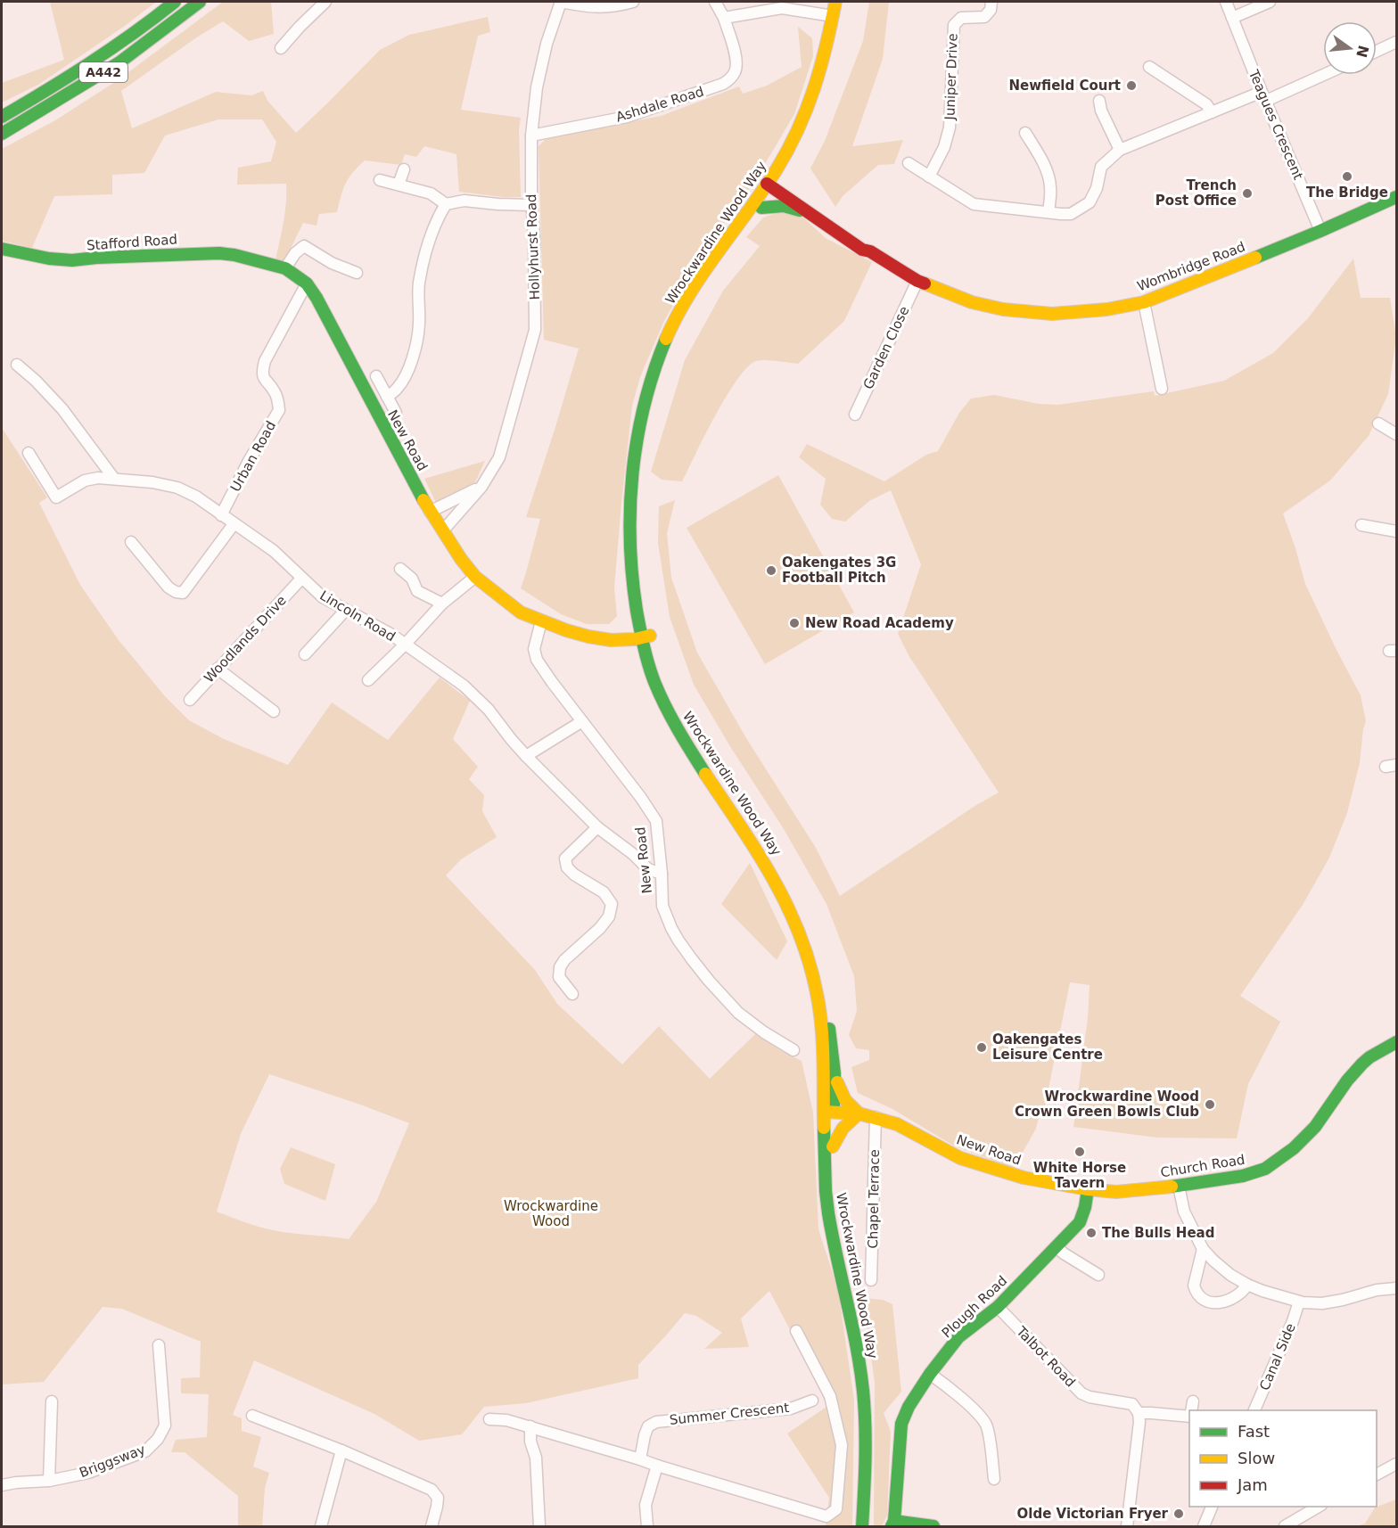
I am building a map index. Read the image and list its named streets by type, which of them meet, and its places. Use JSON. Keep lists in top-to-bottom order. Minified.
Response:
{"streets":{"main road":["A442","Wrockwardine Wood Way","Stafford Road","Wombridge Road","New Road","Church Road","Plough Road"],"street":["Juniper Drive","Ashdale Road","Teagues Crescent","Hollyhurst Road","Garden Close","Urban Road","Lincoln Road","Woodlands Drive","Chapel Terrace","Talbot Road","Canal Side","Summer Crescent","Briggsway"]},"crossings":[["Ashdale Road","Hollyhurst Road"],["Teagues Crescent","Wombridge Road"],["Wrockwardine Wood Way","Wombridge Road"],["Wrockwardine Wood Way","New Road"],["Stafford Road","New Road"],["Hollyhurst Road","New Road"],["Wombridge Road","Garden Close"],["New Road","Urban Road"],["New Road","Lincoln Road"],["New Road","Church Road"],["New Road","Chapel Terrace"],["New Road","Plough Road"],["Urban Road","Lincoln Road"],["Lincoln Road","Woodlands Drive"],["Church Road","Plough Road"],["Plough Road","Talbot Road"]],"parks":["Wrockwardine Wood"],"places":["Newfield Court","The Bridge","Trench Post Office","Oakengates 3G Football Pitch","New Road Academy","Oakengates Leisure Centre","Wrockwardine Wood Crown Green Bowls Club","White Horse Tavern","The Bulls Head","Olde Victorian Fryer"],"legend":["Fast","Slow","Jam"],"north":"right"}
